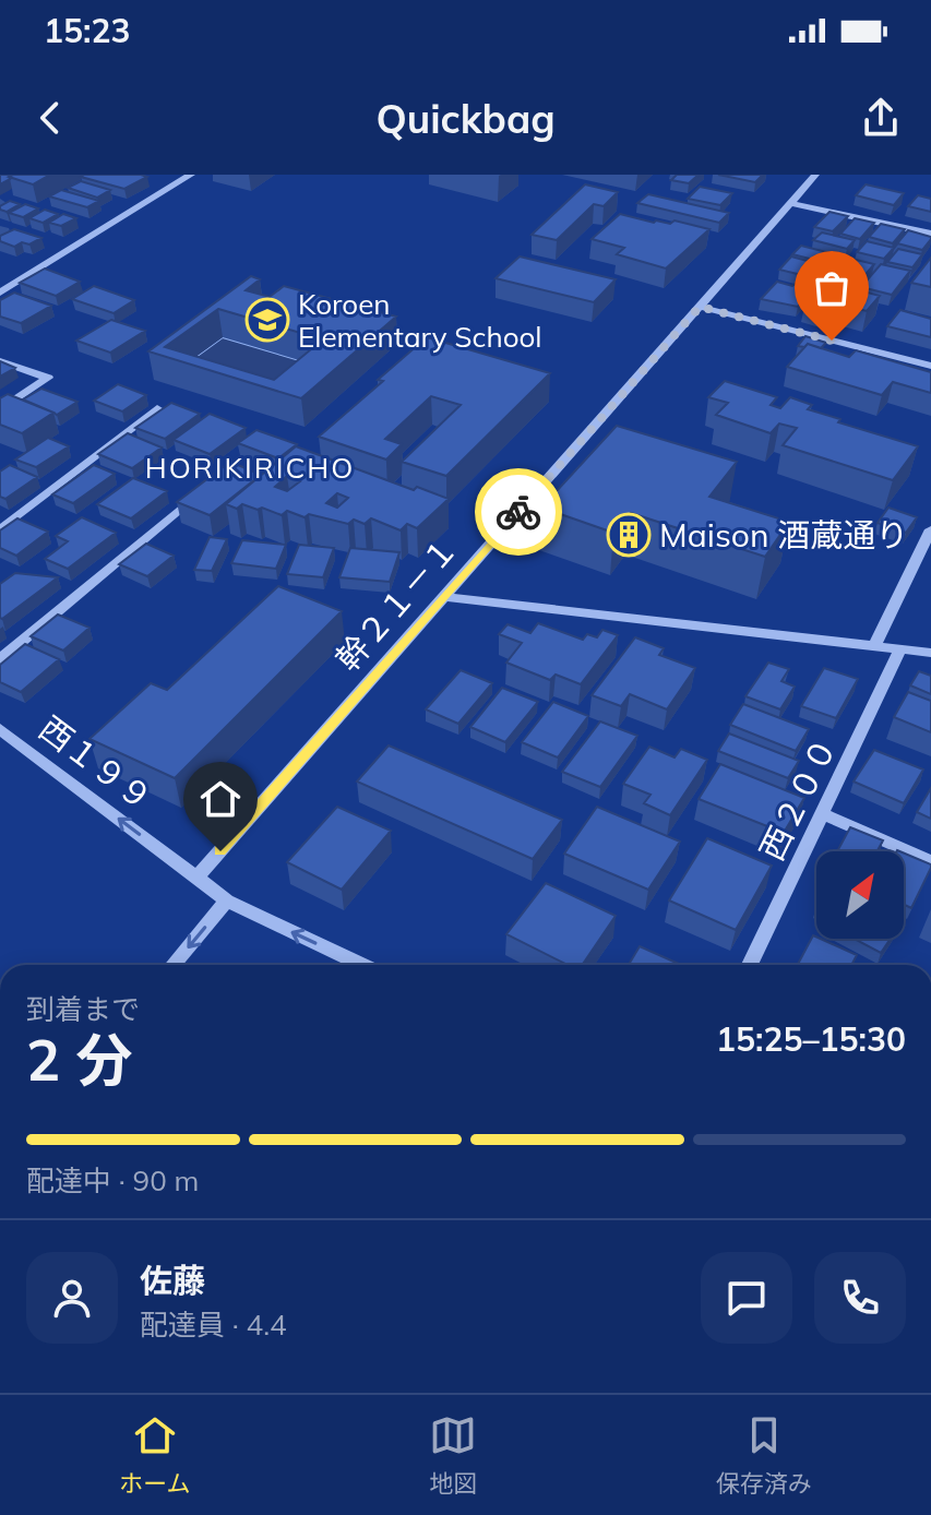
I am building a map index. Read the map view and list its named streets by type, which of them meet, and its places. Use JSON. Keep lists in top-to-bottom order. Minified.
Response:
{"streets":{"street":["幹２１－１","西１９９","西２００"]},"crossings":[["幹２１－１","西１９９"]],"one_way":["西１９９"],"districts":["HORIKIRICHO"],"places":{"school or university":["Koroen Elementary School"],"building":["Maison 酒蔵通り"]},"north":"top right","page":{"status":"15:23","header":"Quickbag","heading":["2 分","到着まで","15:25–15:30"],"panel":["佐藤","配達員 · 4.4"],"bar":"配達中 · 90 m","tabs":["ホーム","地図","保存済み"]}}
